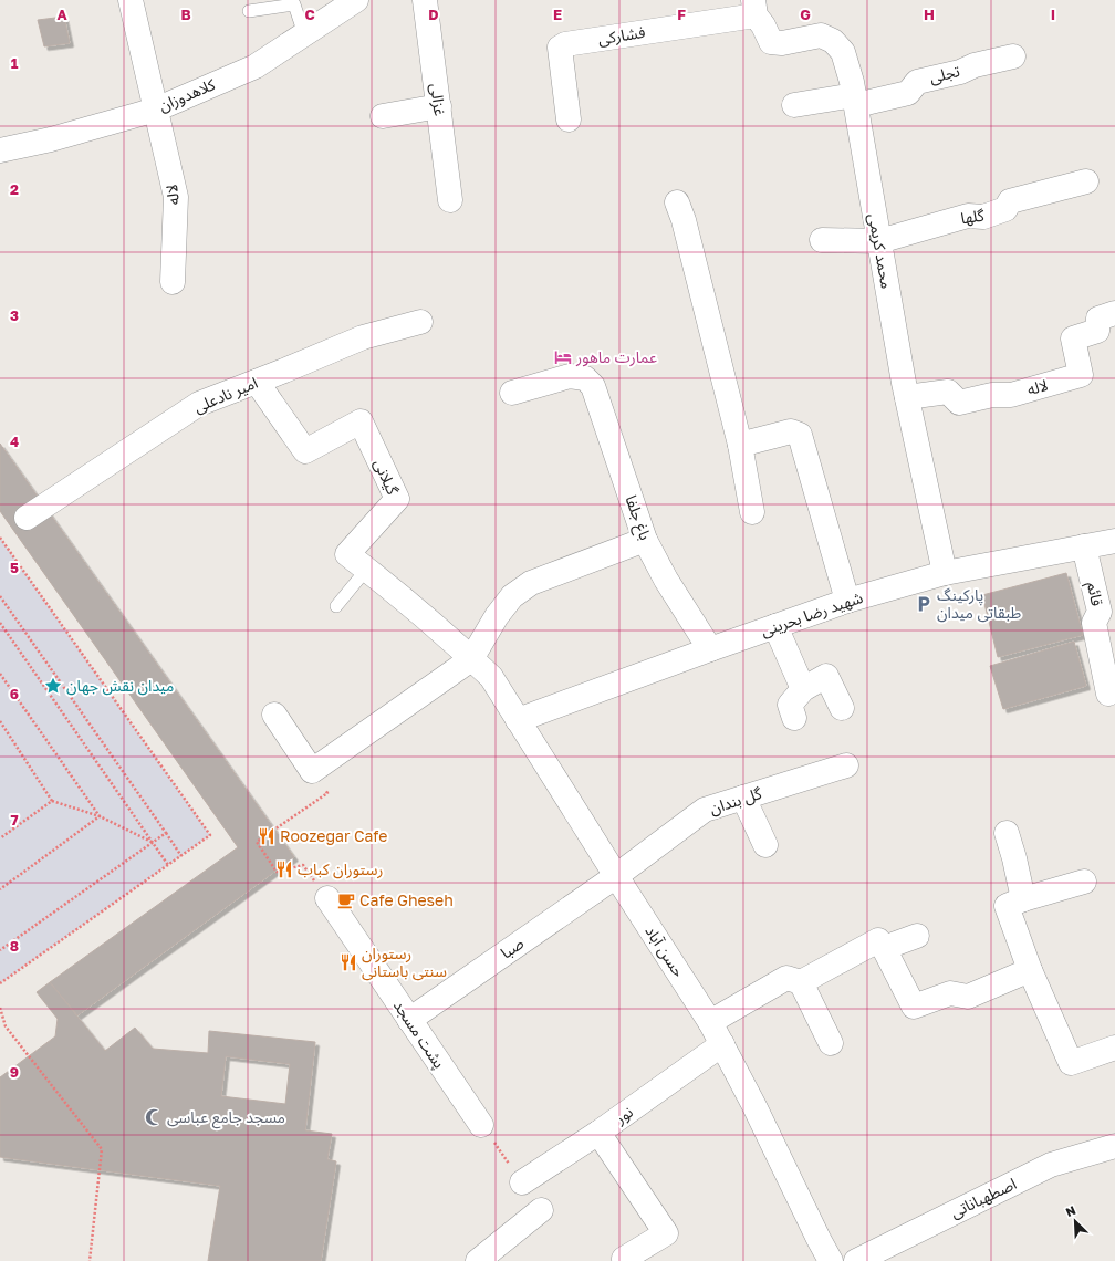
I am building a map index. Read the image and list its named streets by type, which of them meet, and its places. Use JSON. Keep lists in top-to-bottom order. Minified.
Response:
{"streets":{"street":["فشارکی","تجلی","کلاهدوزان","غزالی","لاله","گلها","محمد کریمی","امیر نادعلی","گیلانی","باغ جلفا","قائم","شهید رضا بحرینی","گل بندان","صبا","حسن آباد","پشت مسجد","نور","اصطهباناتی"]},"crossings":[["فشارکی","محمد کریمی"],["تجلی","محمد کریمی"],["کلاهدوزان","لاله"],["لاله","محمد کریمی"],["گلها","محمد کریمی"],["محمد کریمی","شهید رضا بحرینی"],["امیر نادعلی","گیلانی"],["گیلانی","حسن آباد"],["باغ جلفا","شهید رضا بحرینی"],["قائم","شهید رضا بحرینی"],["شهید رضا بحرینی","حسن آباد"],["گل بندان","صبا"],["گل بندان","حسن آباد"],["صبا","حسن آباد"],["صبا","پشت مسجد"],["حسن آباد","نور"]],"places":{"hotel":["عمارت ماهور"],"parking":["پارکینگ طبقاتی میدان"],"place":["میدان نقش جهان"],"restaurant":["Roozegar Cafe","رستوران کباب","رستوران سنتی باستانی"],"cafe":["Cafe Gheseh"],"mosque":["مسجد جامع عباسی"]},"north":"top left","grid":{"columns":["A","B","C","D","E","F","G","H","I"],"rows":["1","2","3","4","5","6","7","8","9"]}}
